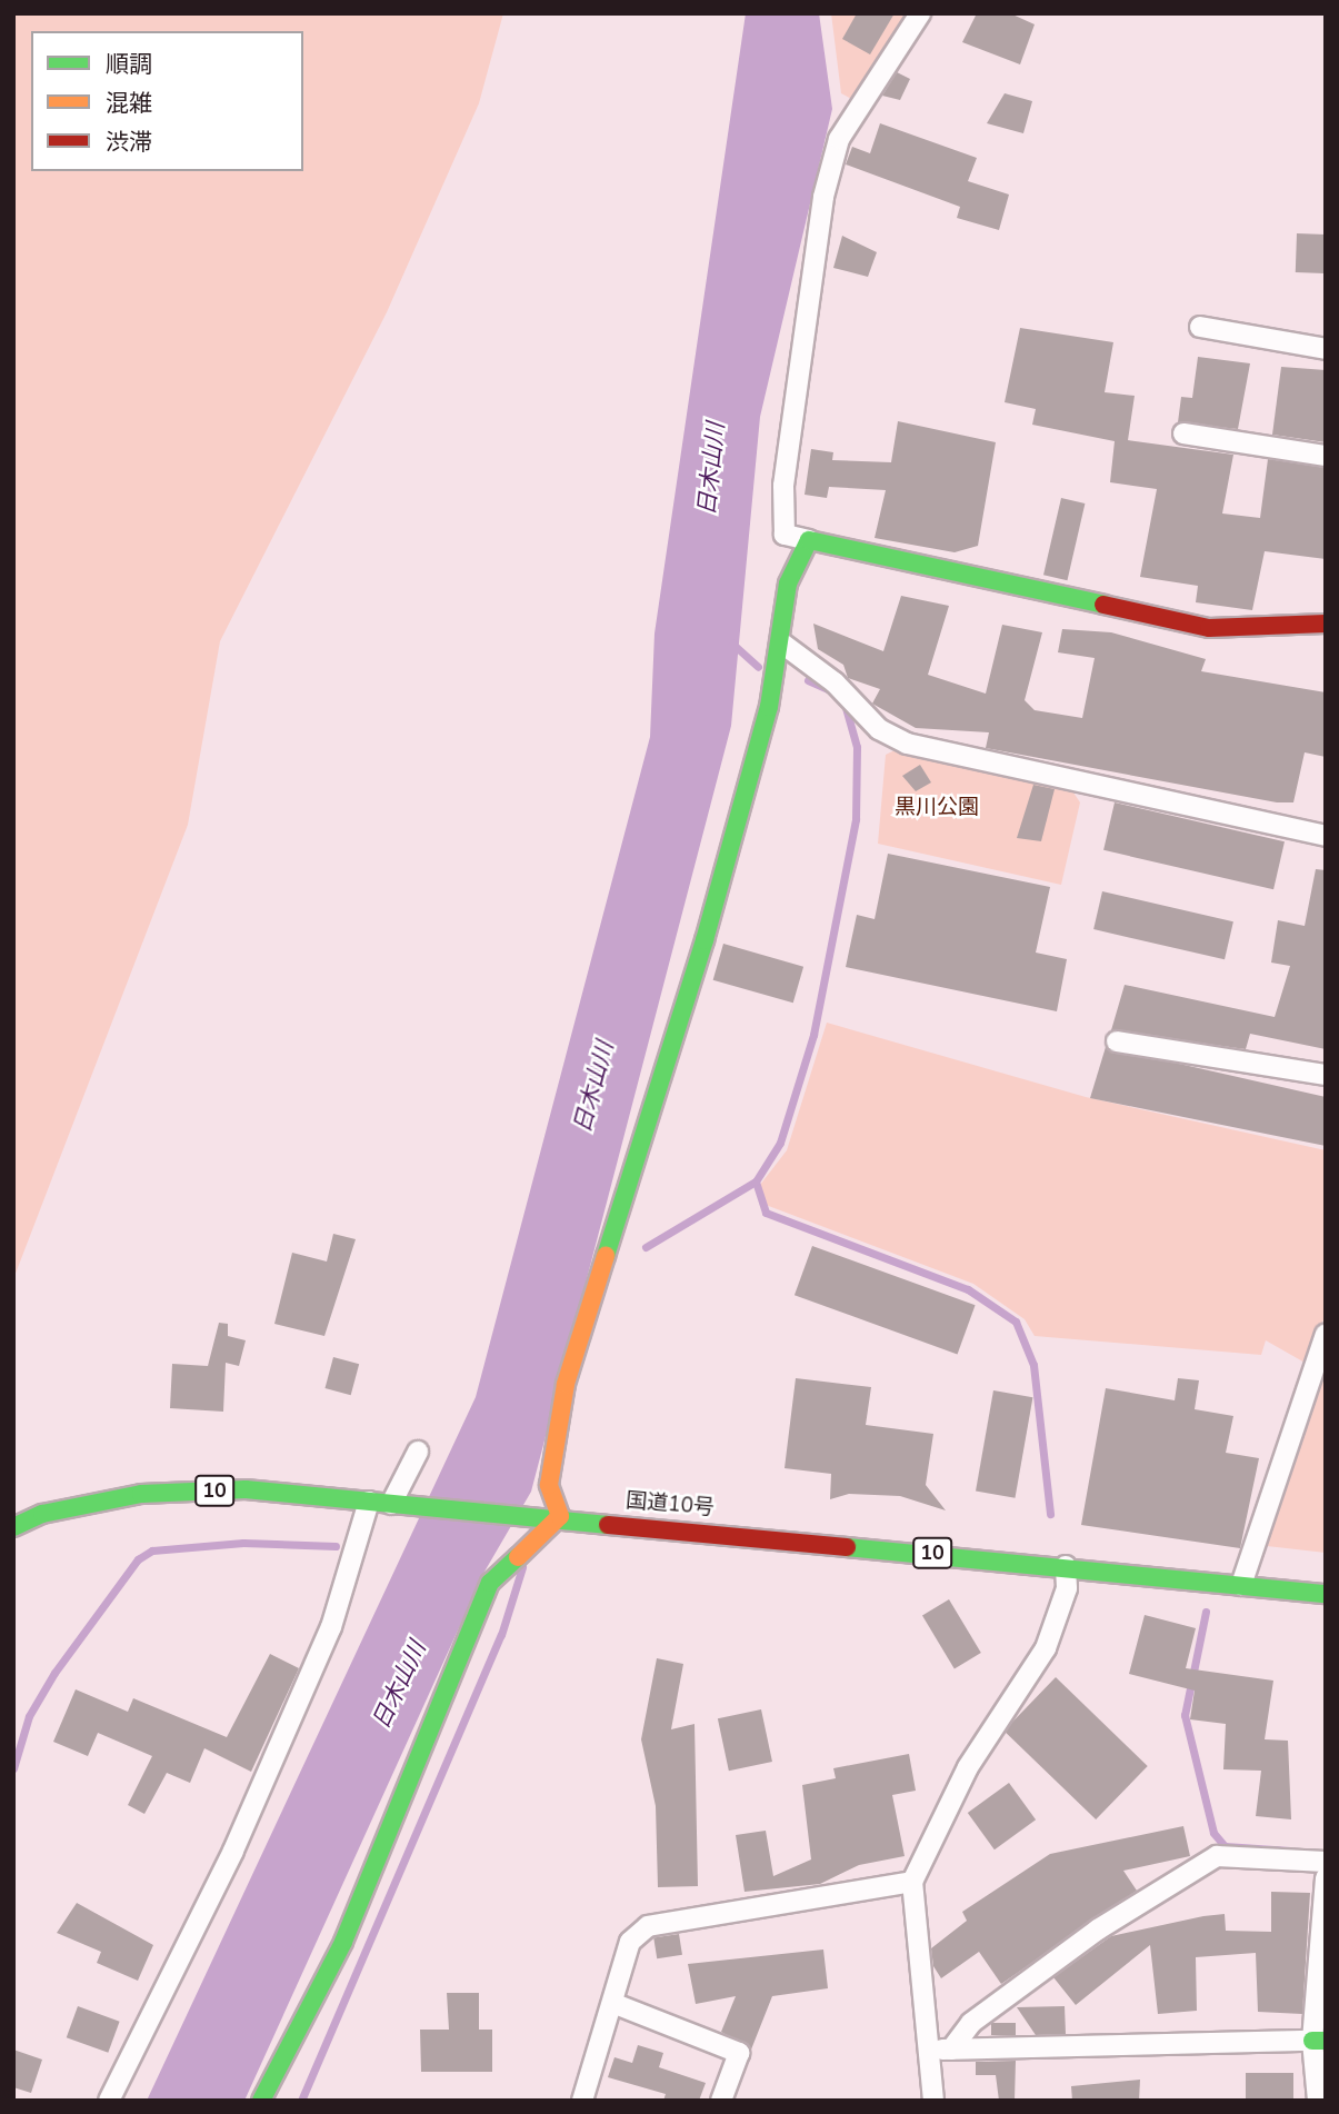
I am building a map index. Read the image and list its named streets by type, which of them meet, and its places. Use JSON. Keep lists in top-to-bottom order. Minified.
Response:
{"streets":{"main road":["10","国道10号"]},"water":["日木山川"],"parks":["黒川公園"],"legend":["順調","混雑","渋滞"]}
